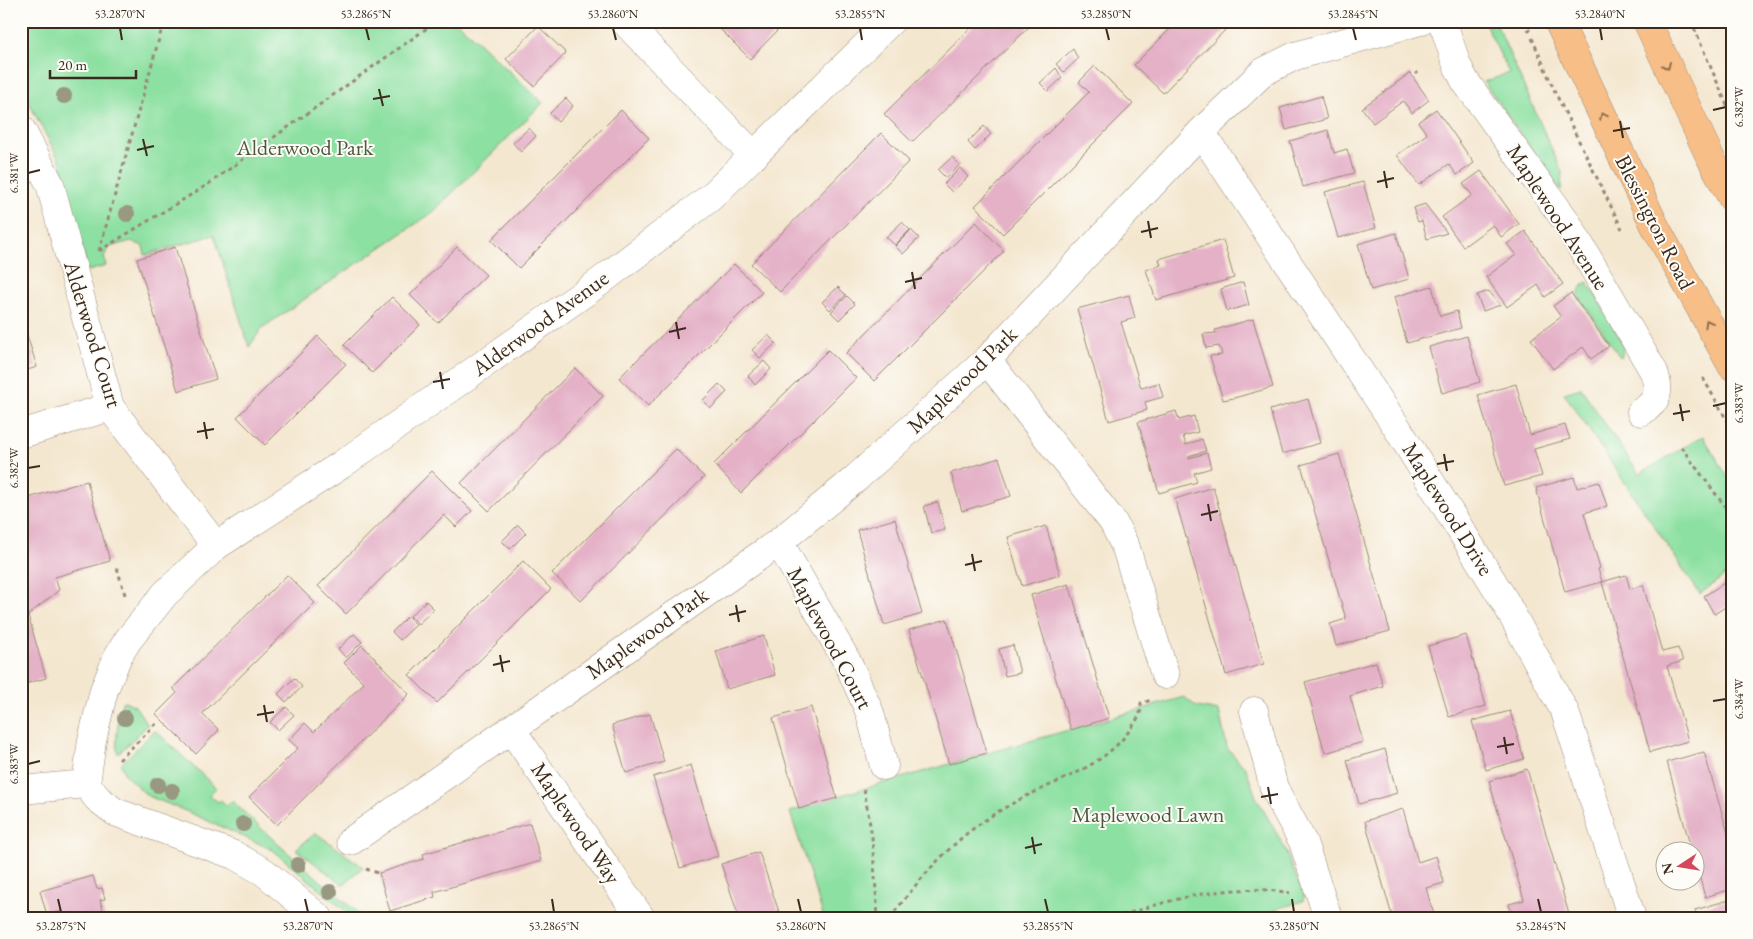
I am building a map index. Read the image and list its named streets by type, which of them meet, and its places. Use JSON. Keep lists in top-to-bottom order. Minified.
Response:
{"streets":{"main road":["Blessington Road"],"street":["Maplewood Avenue","Alderwood Avenue","Alderwood Court","Maplewood Park","Maplewood Drive","Maplewood Court","Maplewood Way"]},"crossings":[["Alderwood Avenue","Alderwood Court"],["Maplewood Park","Maplewood Drive"],["Maplewood Park","Maplewood Court"],["Maplewood Park","Maplewood Way"]],"parks":["Alderwood Park","Maplewood Lawn"],"scale_bar":"20 m","north":"left","coordinates":["53.2870°N","53.2865°N","53.2860°N","53.2855°N","53.2850°N","53.2845°N","53.2840°N","6.382°W","6.381°W","6.383°W","6.384°W","53.2875°N"]}
